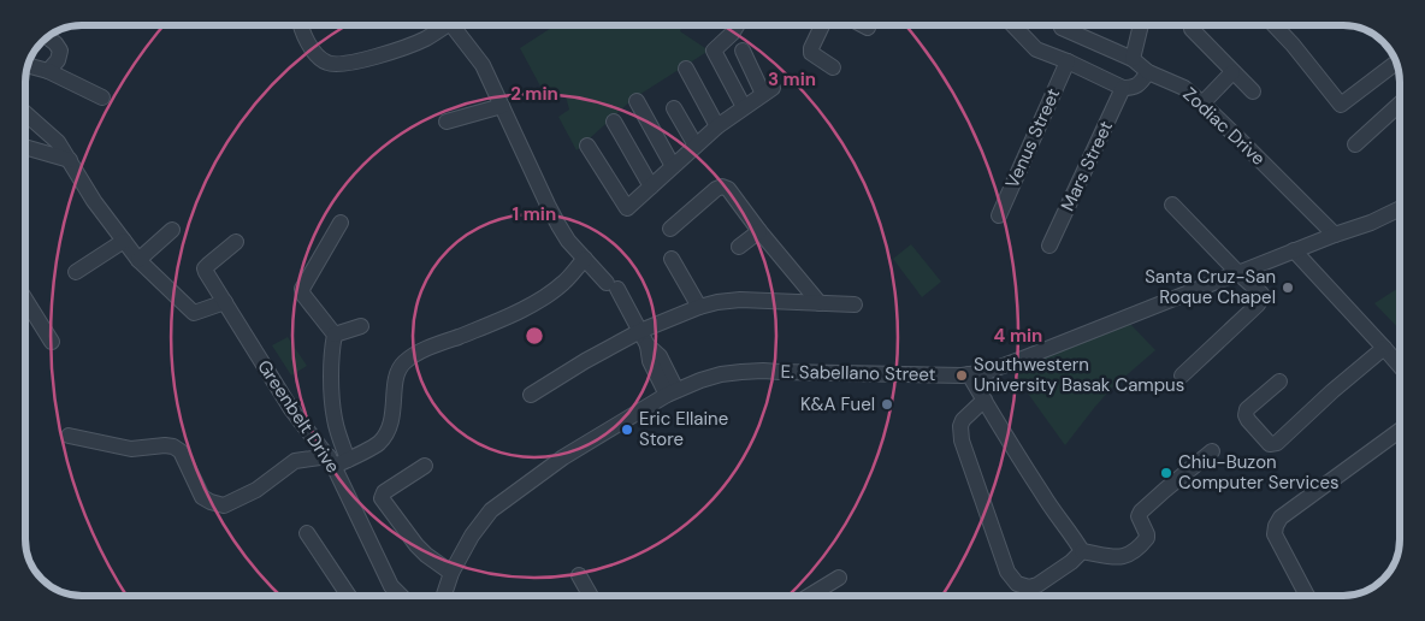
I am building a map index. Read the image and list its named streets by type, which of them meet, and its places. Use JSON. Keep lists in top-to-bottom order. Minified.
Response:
{"streets":{"street":["Zodiac Drive","Venus Street","Mars Street","E. Sabellano Street","Greenbelt Drive"]},"crossings":[["Zodiac Drive","E. Sabellano Street"]],"places":["Santa Cruz-San Roque Chapel","Southwestern University Basak Campus","K&A Fuel","Eric Ellaine Store","Chiu-Buzon Computer Services"],"rings":["3 min","2 min","1 min","4 min"]}
